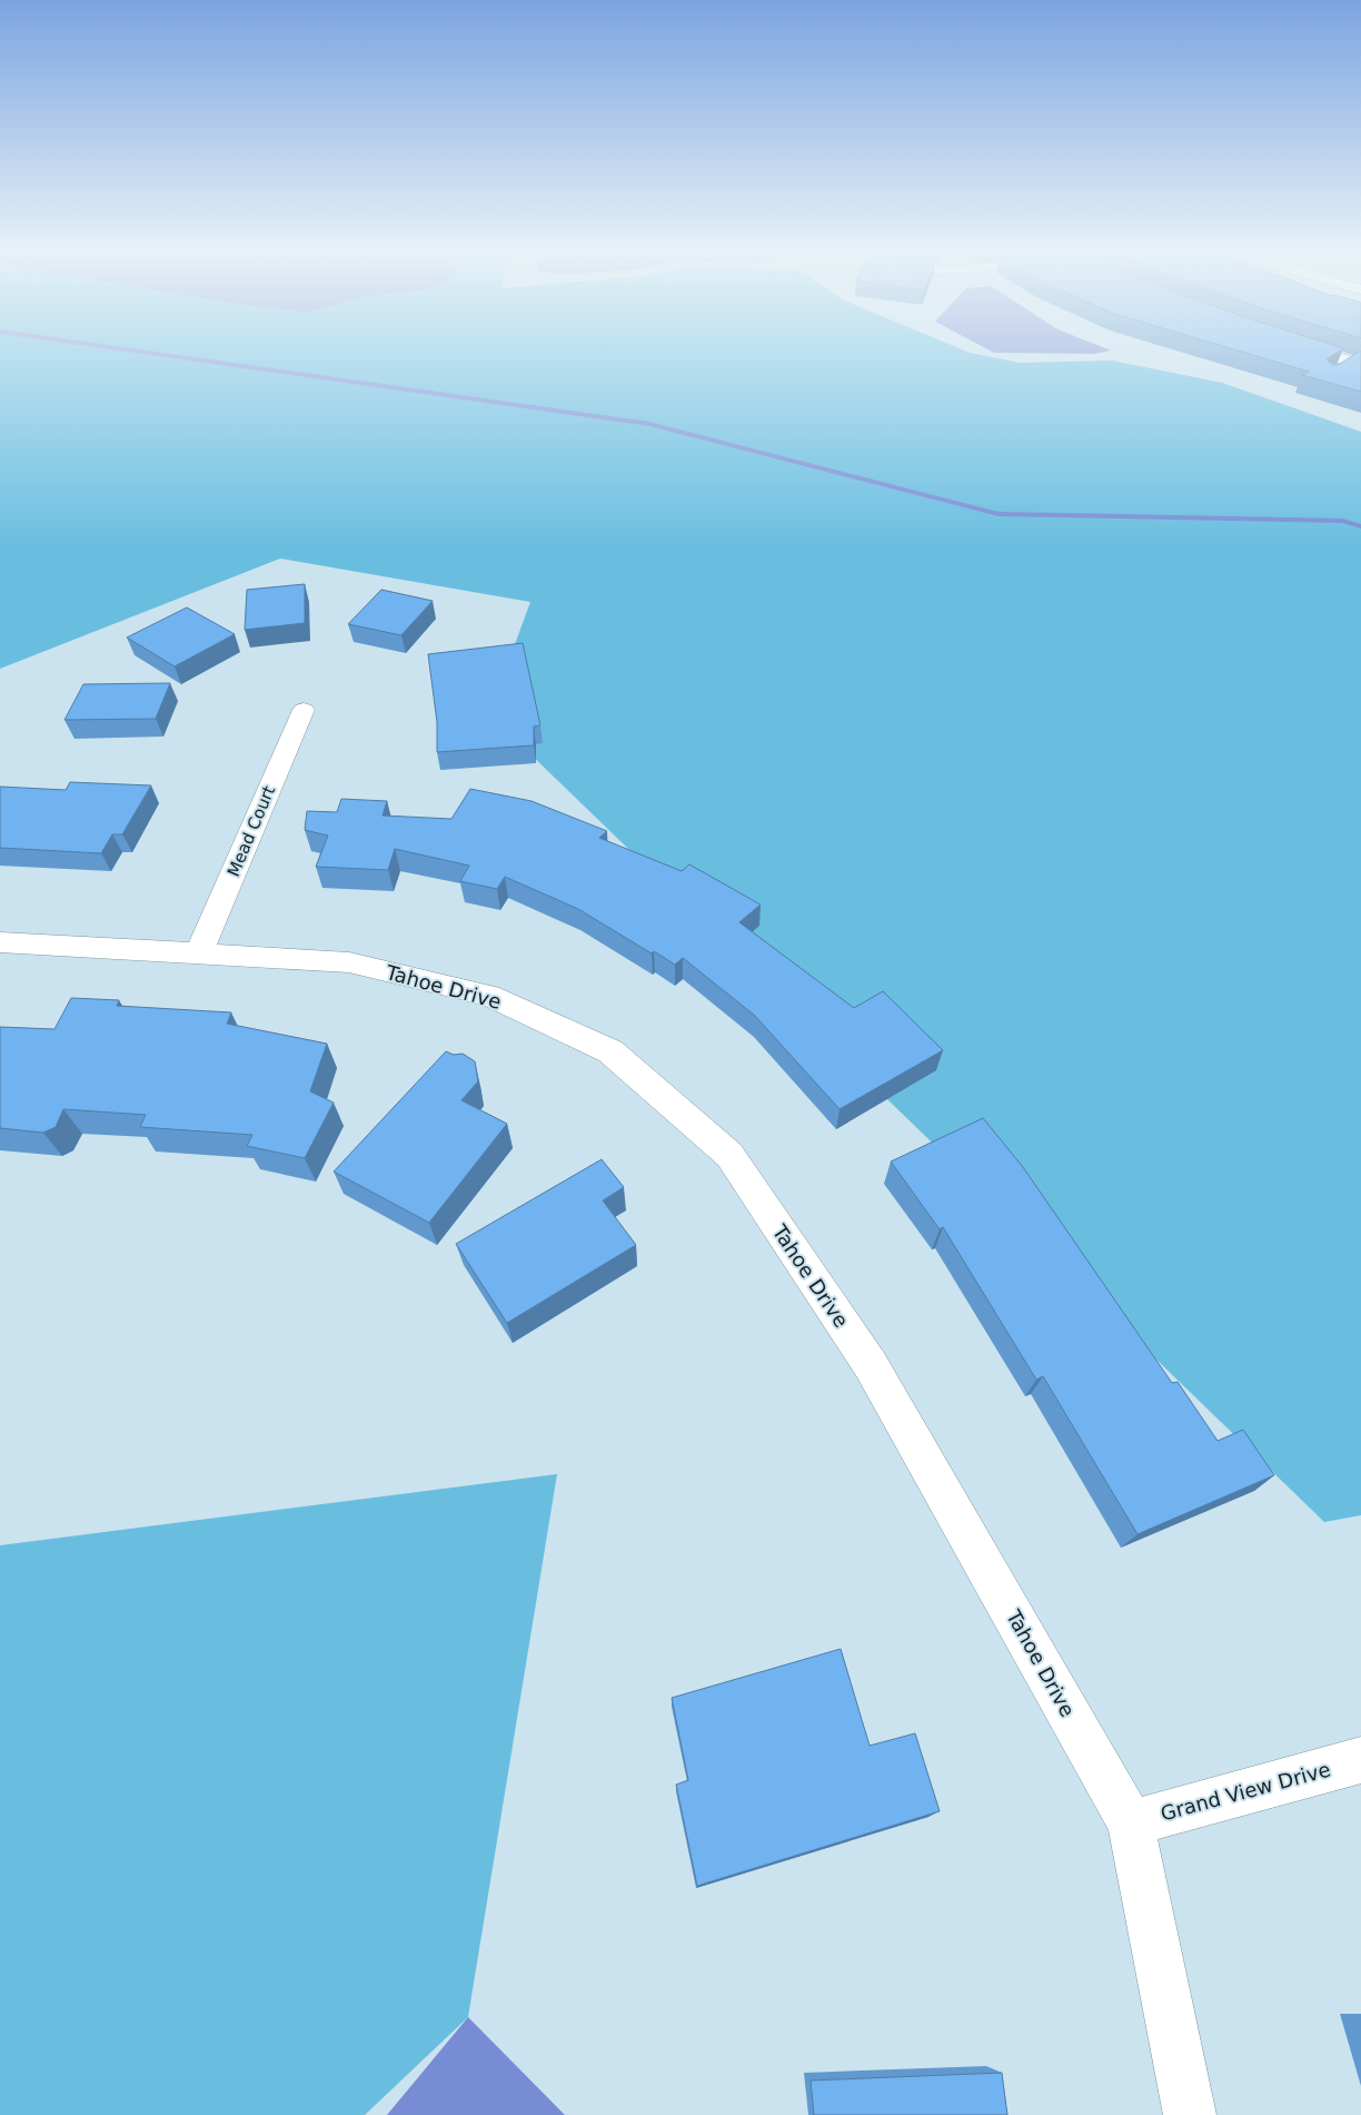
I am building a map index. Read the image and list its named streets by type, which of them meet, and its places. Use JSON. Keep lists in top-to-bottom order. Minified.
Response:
{"streets":{"street":["Mead Court","Tahoe Drive","Grand View Drive"]},"crossings":[["Mead Court","Tahoe Drive"],["Tahoe Drive","Grand View Drive"]]}
